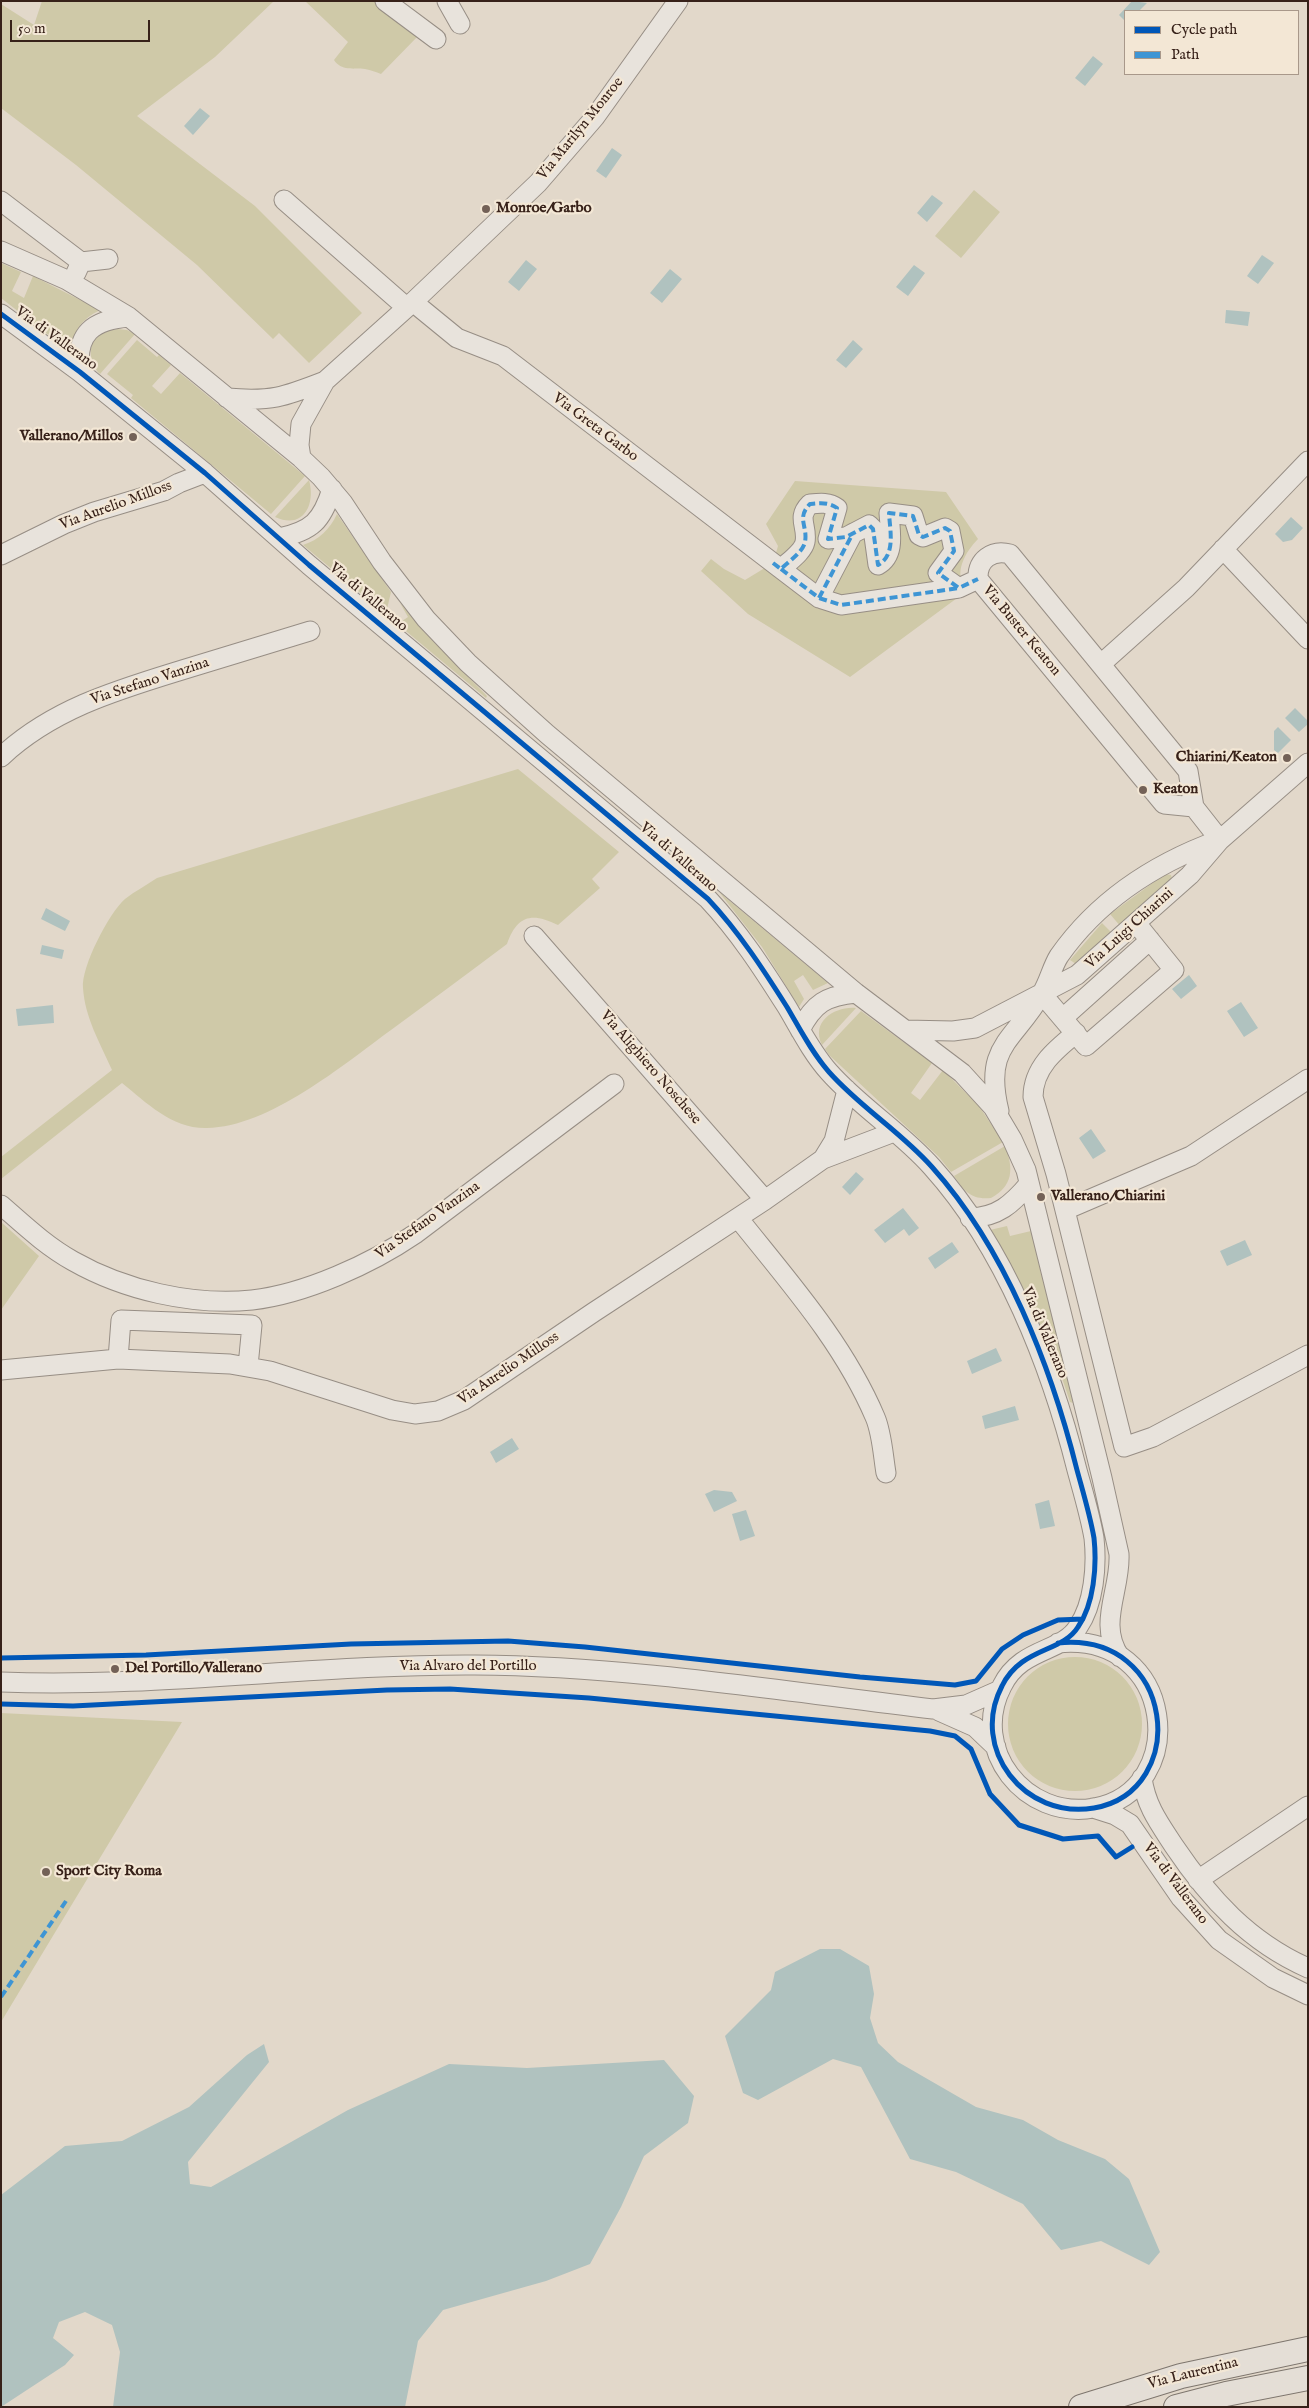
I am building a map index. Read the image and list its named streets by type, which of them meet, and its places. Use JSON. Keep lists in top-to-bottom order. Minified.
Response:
{"streets":{"main road":["Via Laurentina"],"street":["Via Marilyn Monroe","Via di Vallerano","Via Greta Garbo","Via Aurelio Milloss","Via Buster Keaton","Via Stefano Vanzina","Via Luigi Chiarini","Via Alighiero Noschese","Via Alvaro del Portillo"]},"crossings":[["Via Marilyn Monroe","Via di Vallerano"],["Via Marilyn Monroe","Via Greta Garbo"],["Via di Vallerano","Via Aurelio Milloss"],["Via di Vallerano","Via Luigi Chiarini"],["Via di Vallerano","Via Alvaro del Portillo"],["Via Aurelio Milloss","Via Alighiero Noschese"],["Via Buster Keaton","Via Luigi Chiarini"]],"places":["Monroe/Garbo","Vallerano/Millos","Chiarini/Keaton","Keaton","Vallerano/Chiarini","Del Portillo/Vallerano","Sport City Roma"],"legend":["Cycle path","Path"],"scale_bar":"50 m"}
